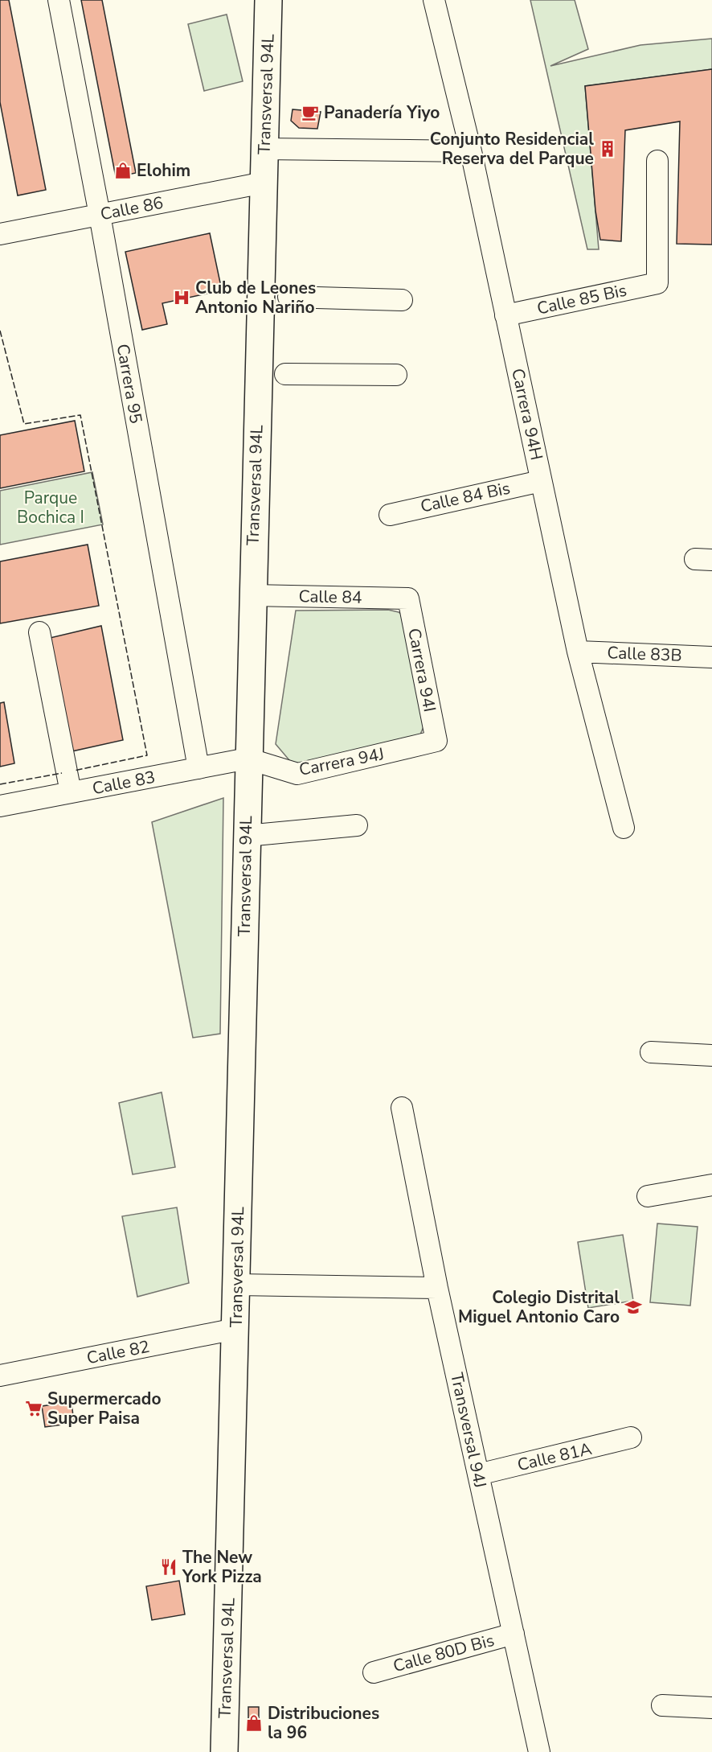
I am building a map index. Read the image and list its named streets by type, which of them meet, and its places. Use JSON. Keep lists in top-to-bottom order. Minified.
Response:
{"streets":{"main road":["Transversal 94L"],"street":["Calle 86","Calle 85 Bis","Carrera 95","Carrera 94H","Calle 84 Bis","Calle 84","Calle 83B","Carrera 94I","Carrera 94J","Calle 83","Calle 82","Transversal 94J","Calle 81A","Calle 80D Bis"]},"crossings":[["Transversal 94L","Calle 86"],["Transversal 94L","Calle 84"],["Transversal 94L","Carrera 94J"],["Transversal 94L","Calle 83"],["Transversal 94L","Calle 82"],["Calle 86","Carrera 95"],["Calle 85 Bis","Carrera 94H"],["Carrera 95","Calle 83"],["Carrera 94H","Calle 84 Bis"],["Carrera 94H","Calle 83B"],["Calle 84","Carrera 94I"],["Carrera 94I","Carrera 94J"],["Carrera 94J","Calle 83"],["Transversal 94J","Calle 81A"],["Transversal 94J","Calle 80D Bis"]],"parks":["Parque Bochica I"],"places":{"cafe":["Panadería Yiyo"],"building":["Conjunto Residencial Reserva del Parque"],"shop":["Elohim","Distribuciones la 96"],"hospital":["Club de Leones Antonio Nariño"],"school or university":["Colegio Distrital Miguel Antonio Caro"],"supermarket":["Supermercado Super Paisa"],"restaurant":["The New York Pizza"]}}
